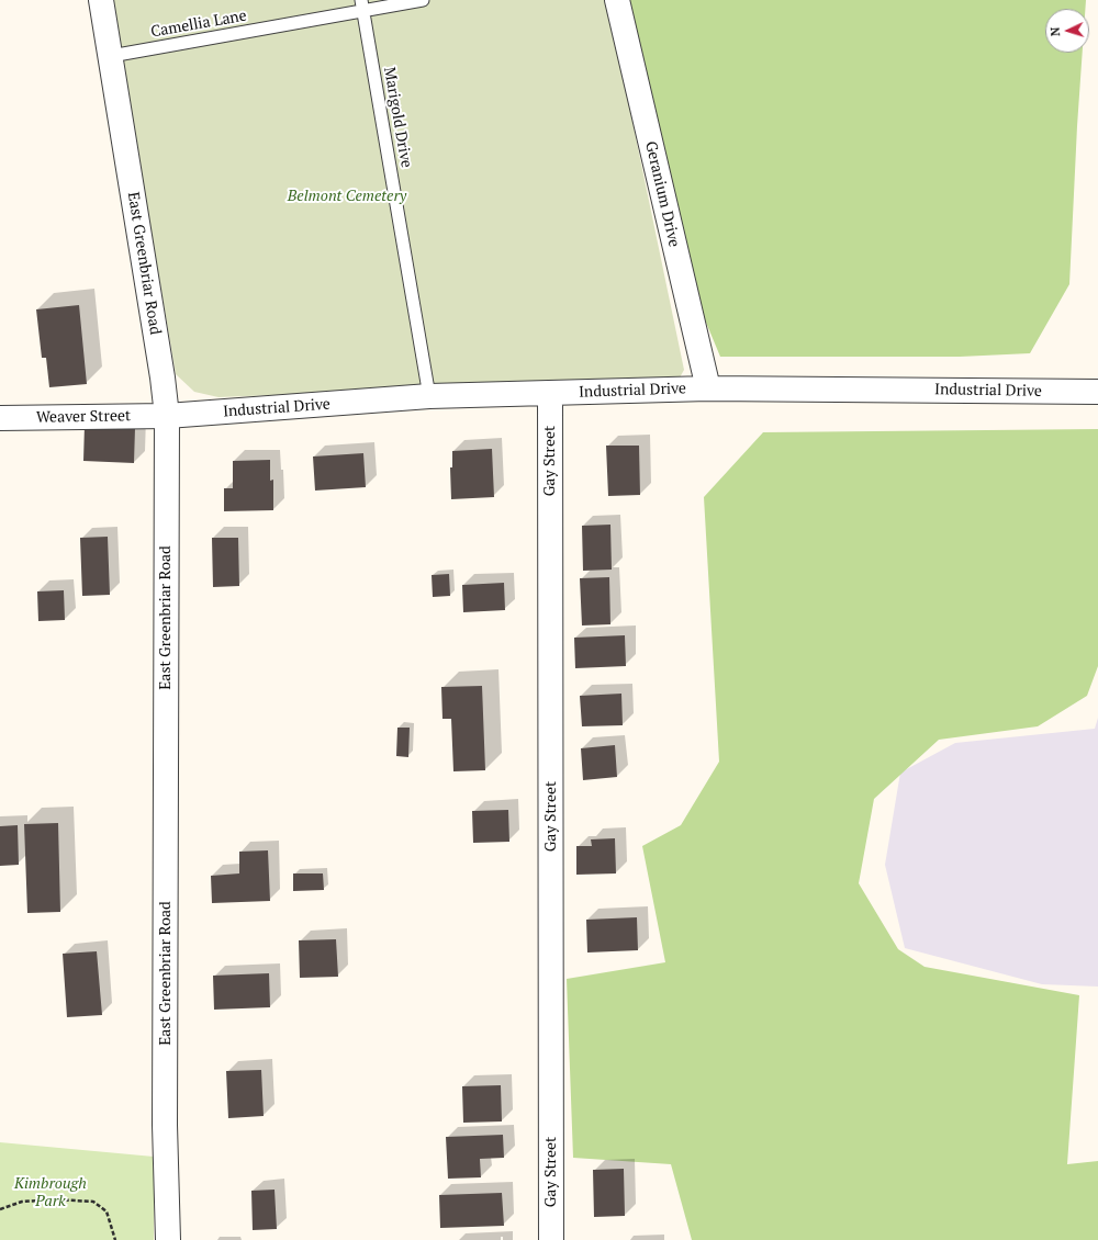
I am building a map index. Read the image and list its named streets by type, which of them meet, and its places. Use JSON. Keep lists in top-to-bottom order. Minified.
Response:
{"streets":{"street":["Geranium Drive","East Greenbriar Road","Industrial Drive","Weaver Street","Gay Street"],"lane":["Camellia Lane","Marigold Drive"]},"crossings":[["Camellia Lane","Marigold Drive"],["Camellia Lane","East Greenbriar Road"],["Marigold Drive","Industrial Drive"],["Geranium Drive","Industrial Drive"],["East Greenbriar Road","Industrial Drive"],["East Greenbriar Road","Weaver Street"],["Industrial Drive","Weaver Street"],["Industrial Drive","Gay Street"]],"parks":["Belmont Cemetery","Kimbrough Park"],"north":"left"}
